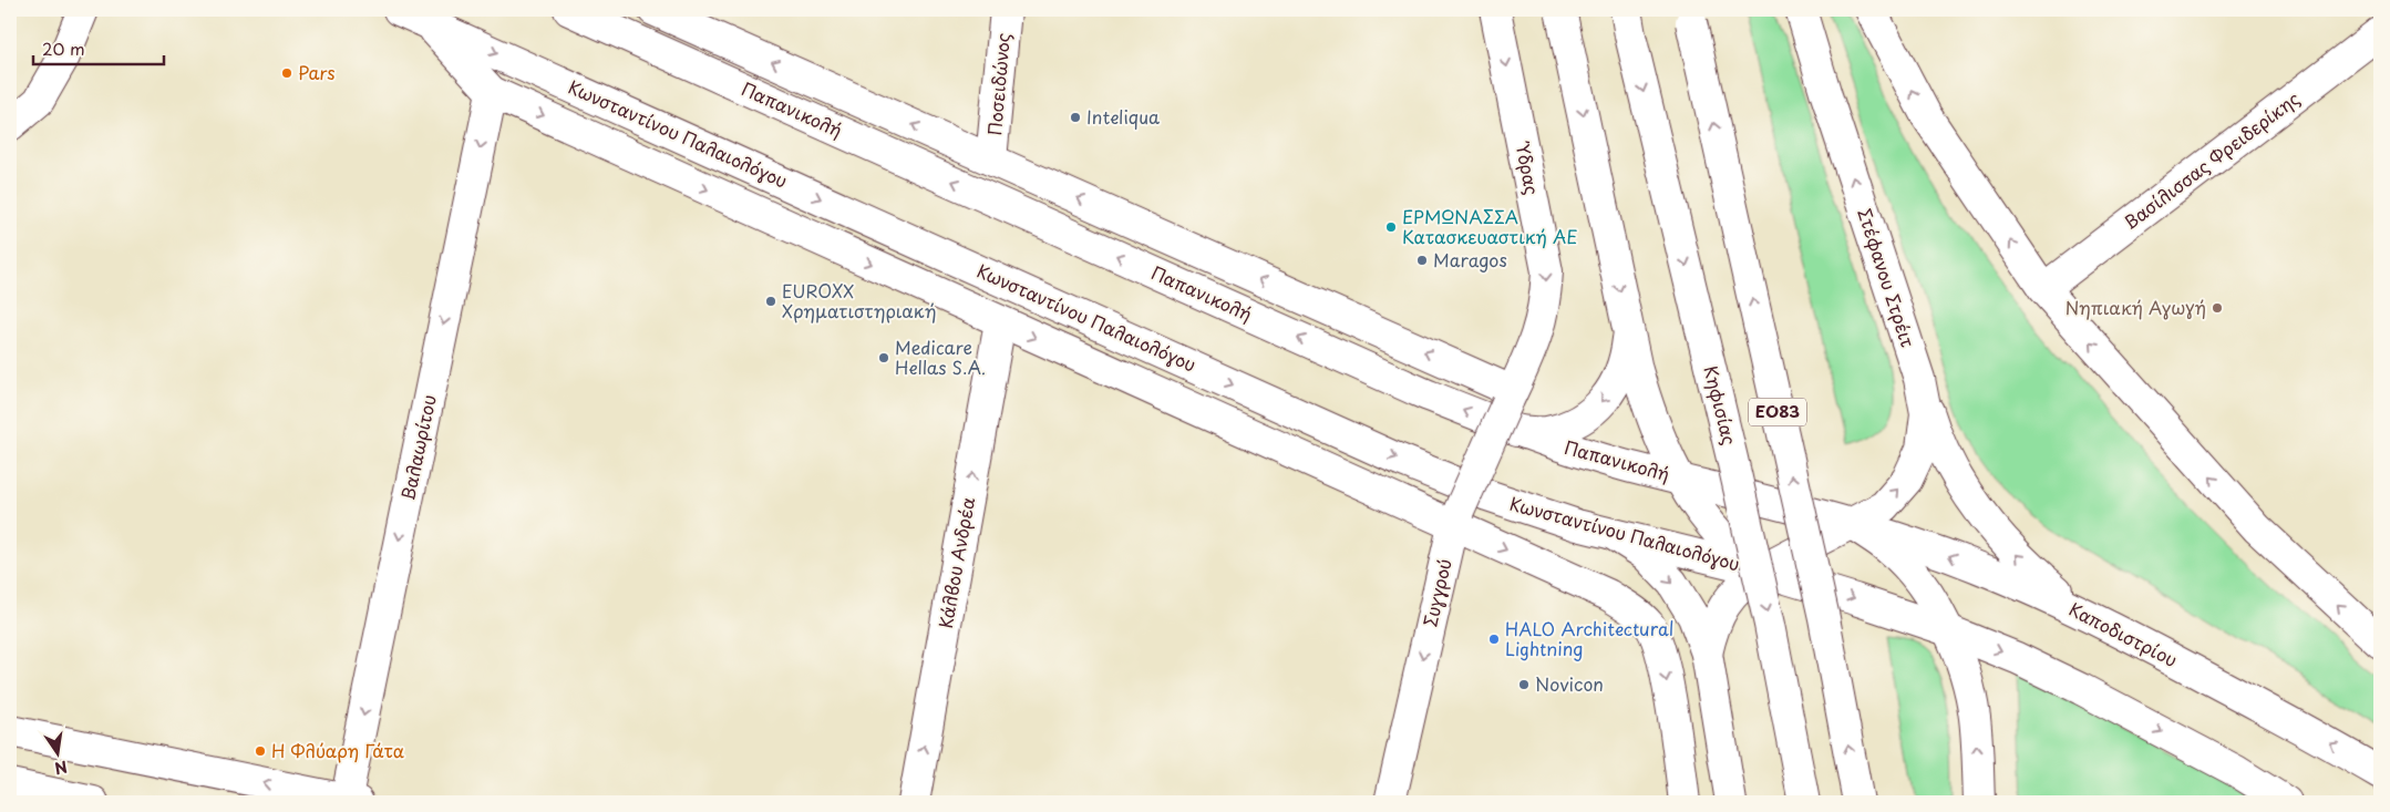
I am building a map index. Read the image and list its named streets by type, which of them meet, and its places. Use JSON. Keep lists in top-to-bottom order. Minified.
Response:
{"streets":{"main road":["Ποσειδώνος","Παπανικολή","Κωνσταντίνου Παλαιολόγου","Βασίλισσας Φρειδερίκης","Ύδρας","Στέφανου Στρέιτ","Κηφισίας","ΕΟ83","Βαλαωρίτου","Κάλβου Ανδρέα","Συγγρού","Καποδιστρίου"]},"crossings":[["Ποσειδώνος","Παπανικολή"],["Παπανικολή","Ύδρας"],["Παπανικολή","Στέφανου Στρέιτ"],["Παπανικολή","Συγγρού"],["Παπανικολή","Καποδιστρίου"],["Κωνσταντίνου Παλαιολόγου","Στέφανου Στρέιτ"],["Κωνσταντίνου Παλαιολόγου","Βαλαωρίτου"],["Κωνσταντίνου Παλαιολόγου","Κάλβου Ανδρέα"],["Κωνσταντίνου Παλαιολόγου","Συγγρού"],["Ύδρας","Συγγρού"],["Στέφανου Στρέιτ","Καποδιστρίου"]],"one_way":["Παπανικολή","Κωνσταντίνου Παλαιολόγου","Βαλαωρίτου","Κάλβου Ανδρέα","Συγγρού"],"places":["Pars","Inteliqua","ΕΡΜΩΝΑΣΣΑ Κατασκευαστική ΑΕ","Maragos","EUROXX Χρηματιστηριακή","Νηπιακή Αγωγή","Medicare Hellas S.A.","HALO Architectural Lightning","Novicon","Η Φλύαρη Γάτα"],"scale_bar":"20 m","north":"bottom"}
